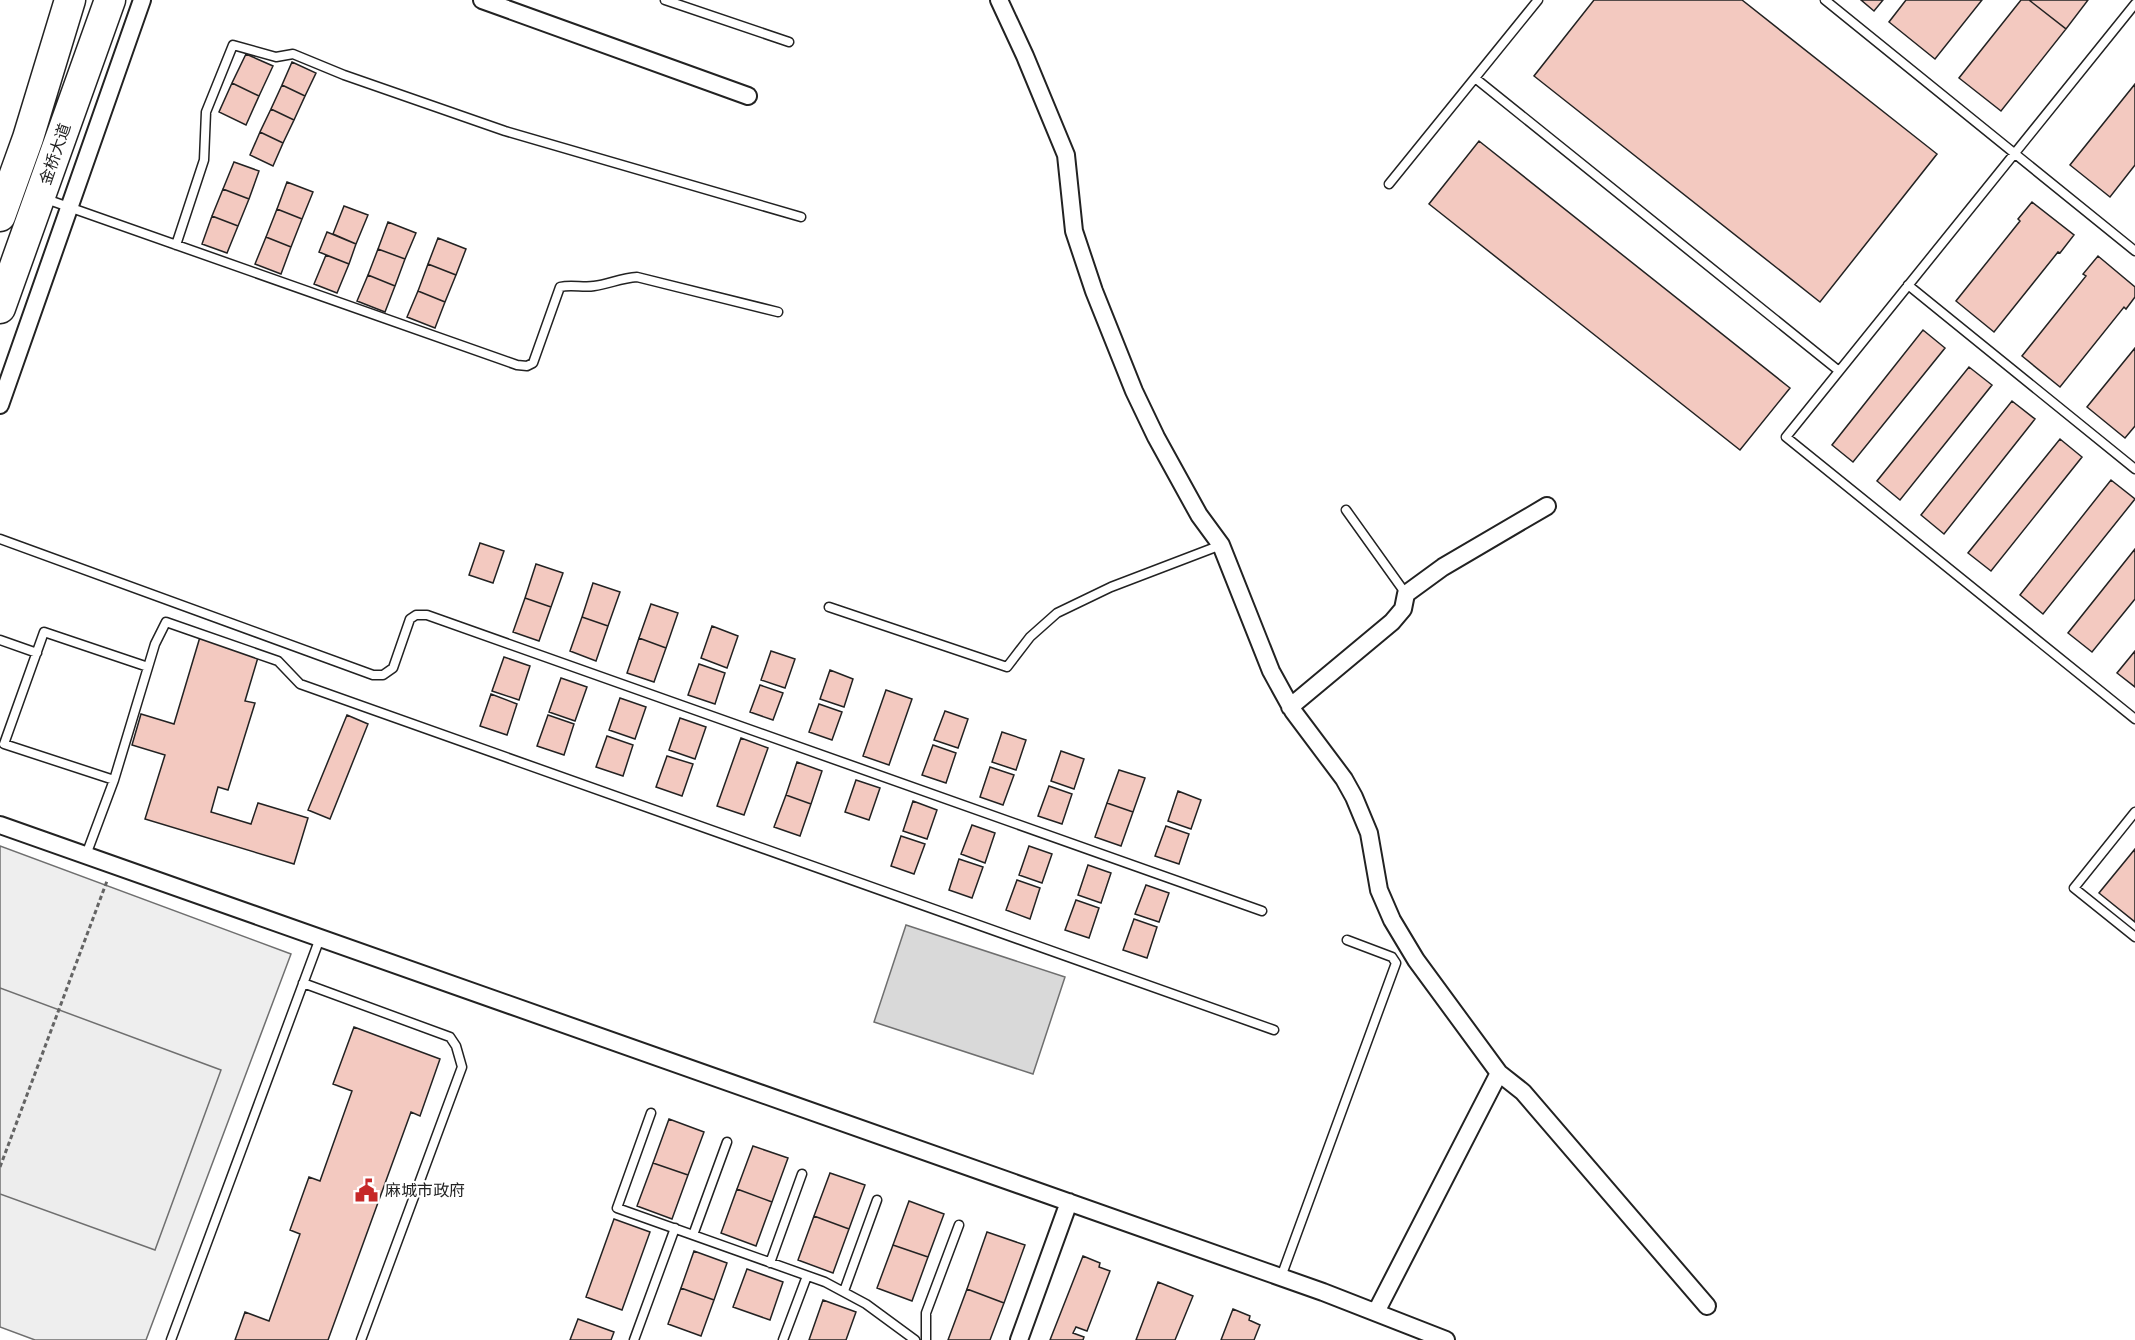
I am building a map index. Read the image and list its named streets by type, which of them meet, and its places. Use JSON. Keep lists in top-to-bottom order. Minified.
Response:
{"streets":{"highway":["金桥大道"]},"places":{"public building":["麻城市政府"]}}
